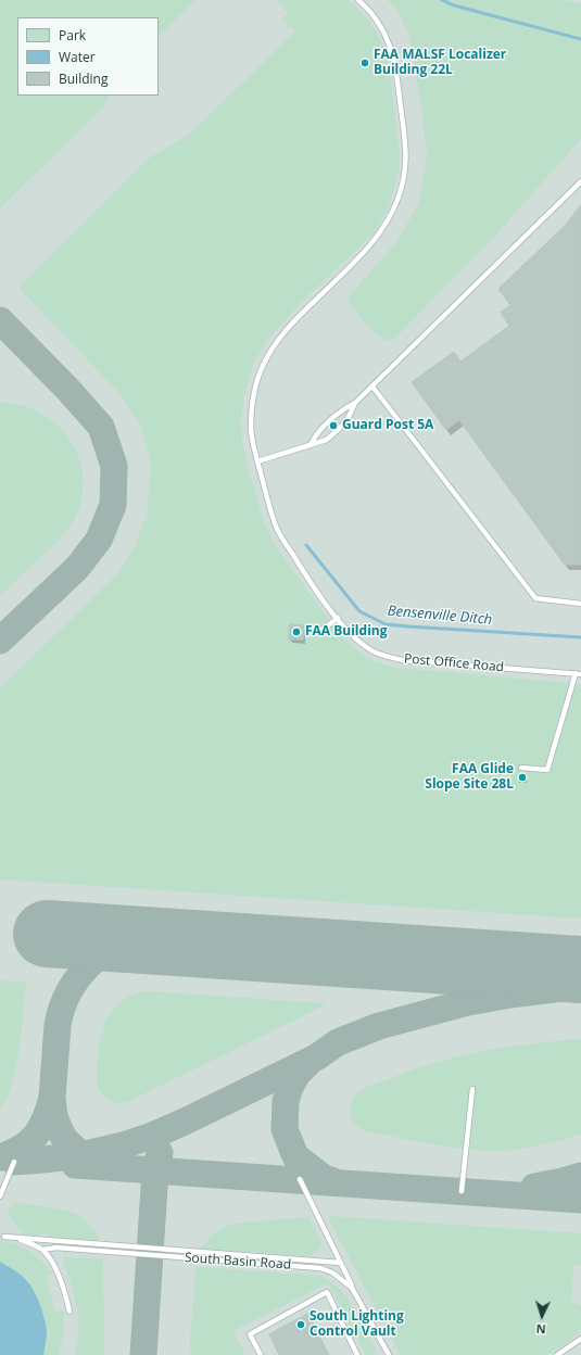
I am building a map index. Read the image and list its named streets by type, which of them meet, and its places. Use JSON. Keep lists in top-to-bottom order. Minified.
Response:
{"streets":{"lane":["Post Office Road","South Basin Road"]},"water":["Bensenville Ditch"],"places":["FAA MALSF Localizer Building 22L","Guard Post 5A","FAA Building","FAA Glide Slope Site 28L","South Lighting Control Vault"],"legend":["Park","Water","Building"],"north":"bottom"}
